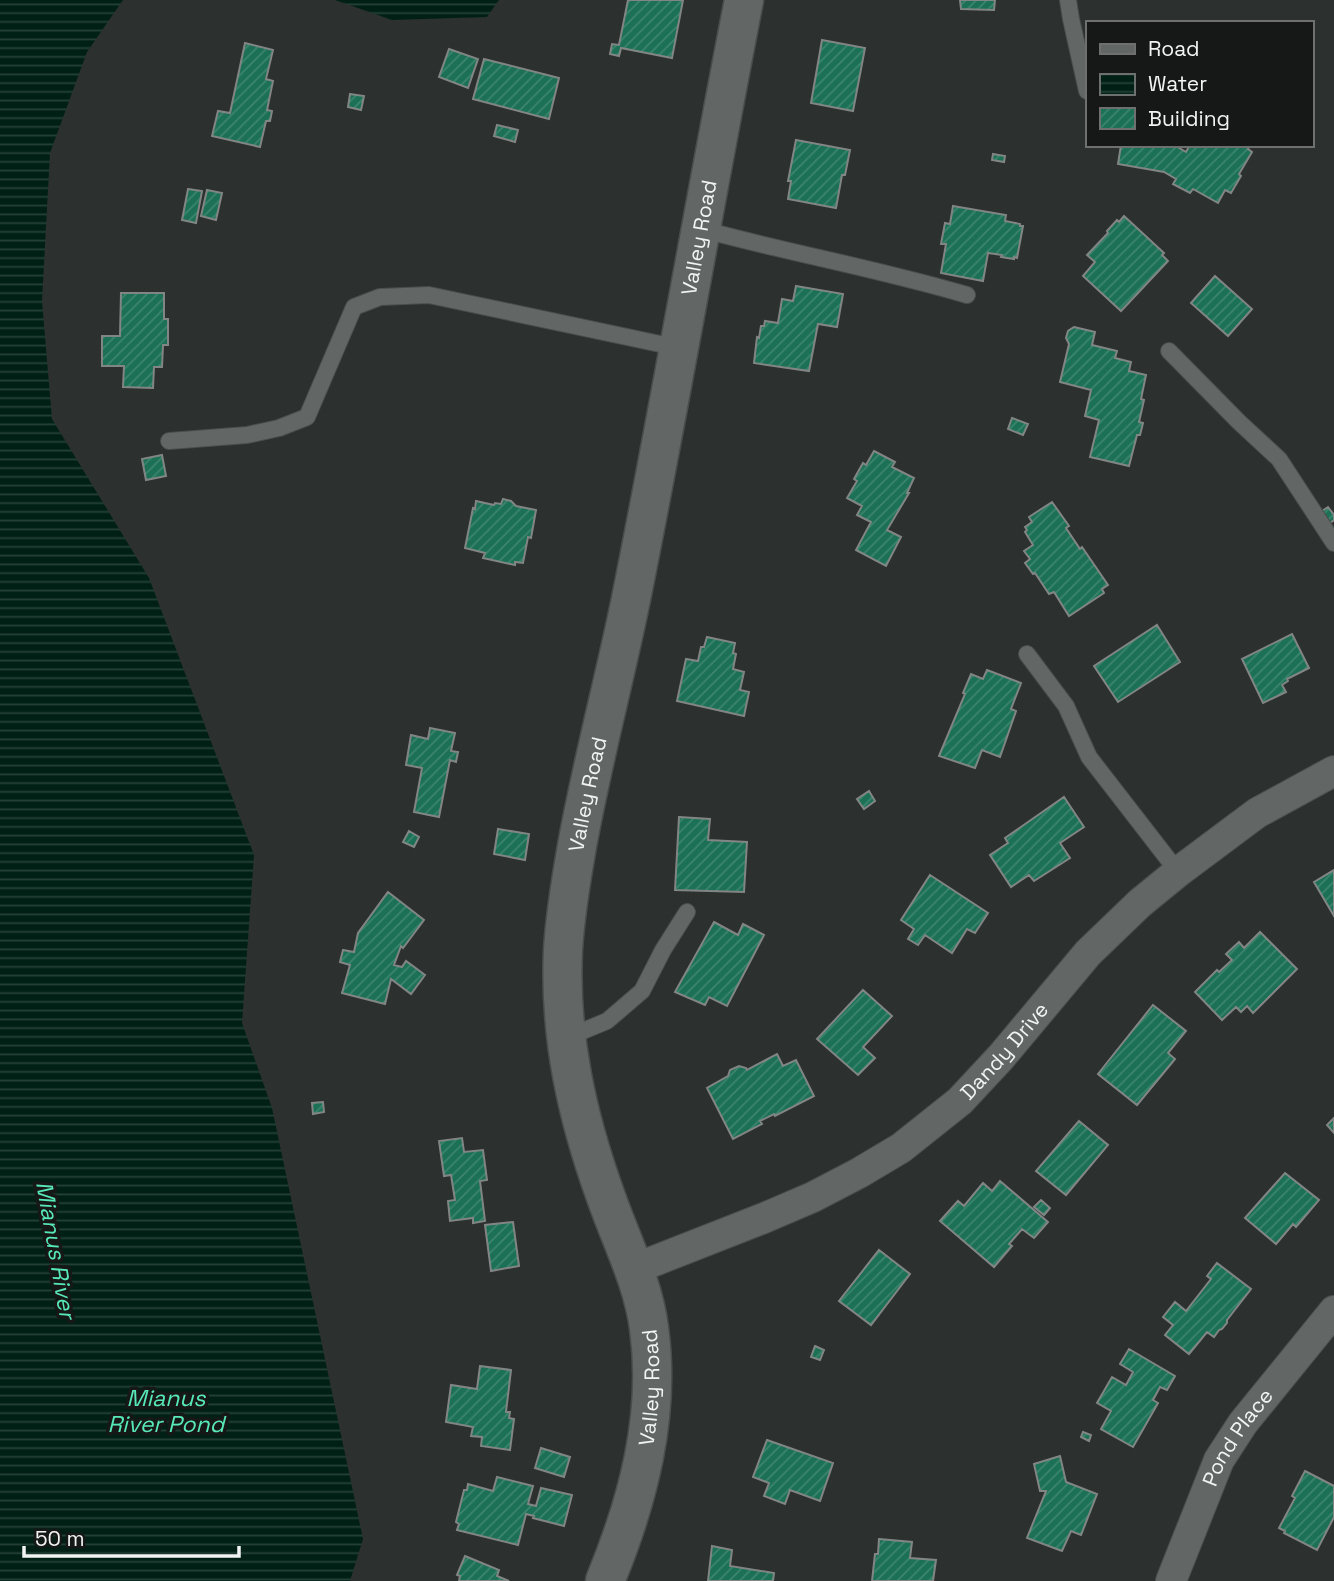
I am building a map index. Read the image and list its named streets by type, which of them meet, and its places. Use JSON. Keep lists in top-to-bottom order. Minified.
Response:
{"streets":{"main road":["Valley Road"],"street":["Dandy Drive","Pond Place"]},"crossings":[["Valley Road","Dandy Drive"]],"water":["Mianus River","Mianus River Pond"],"legend":["Road","Water","Building"],"scale_bar":"50 m"}
